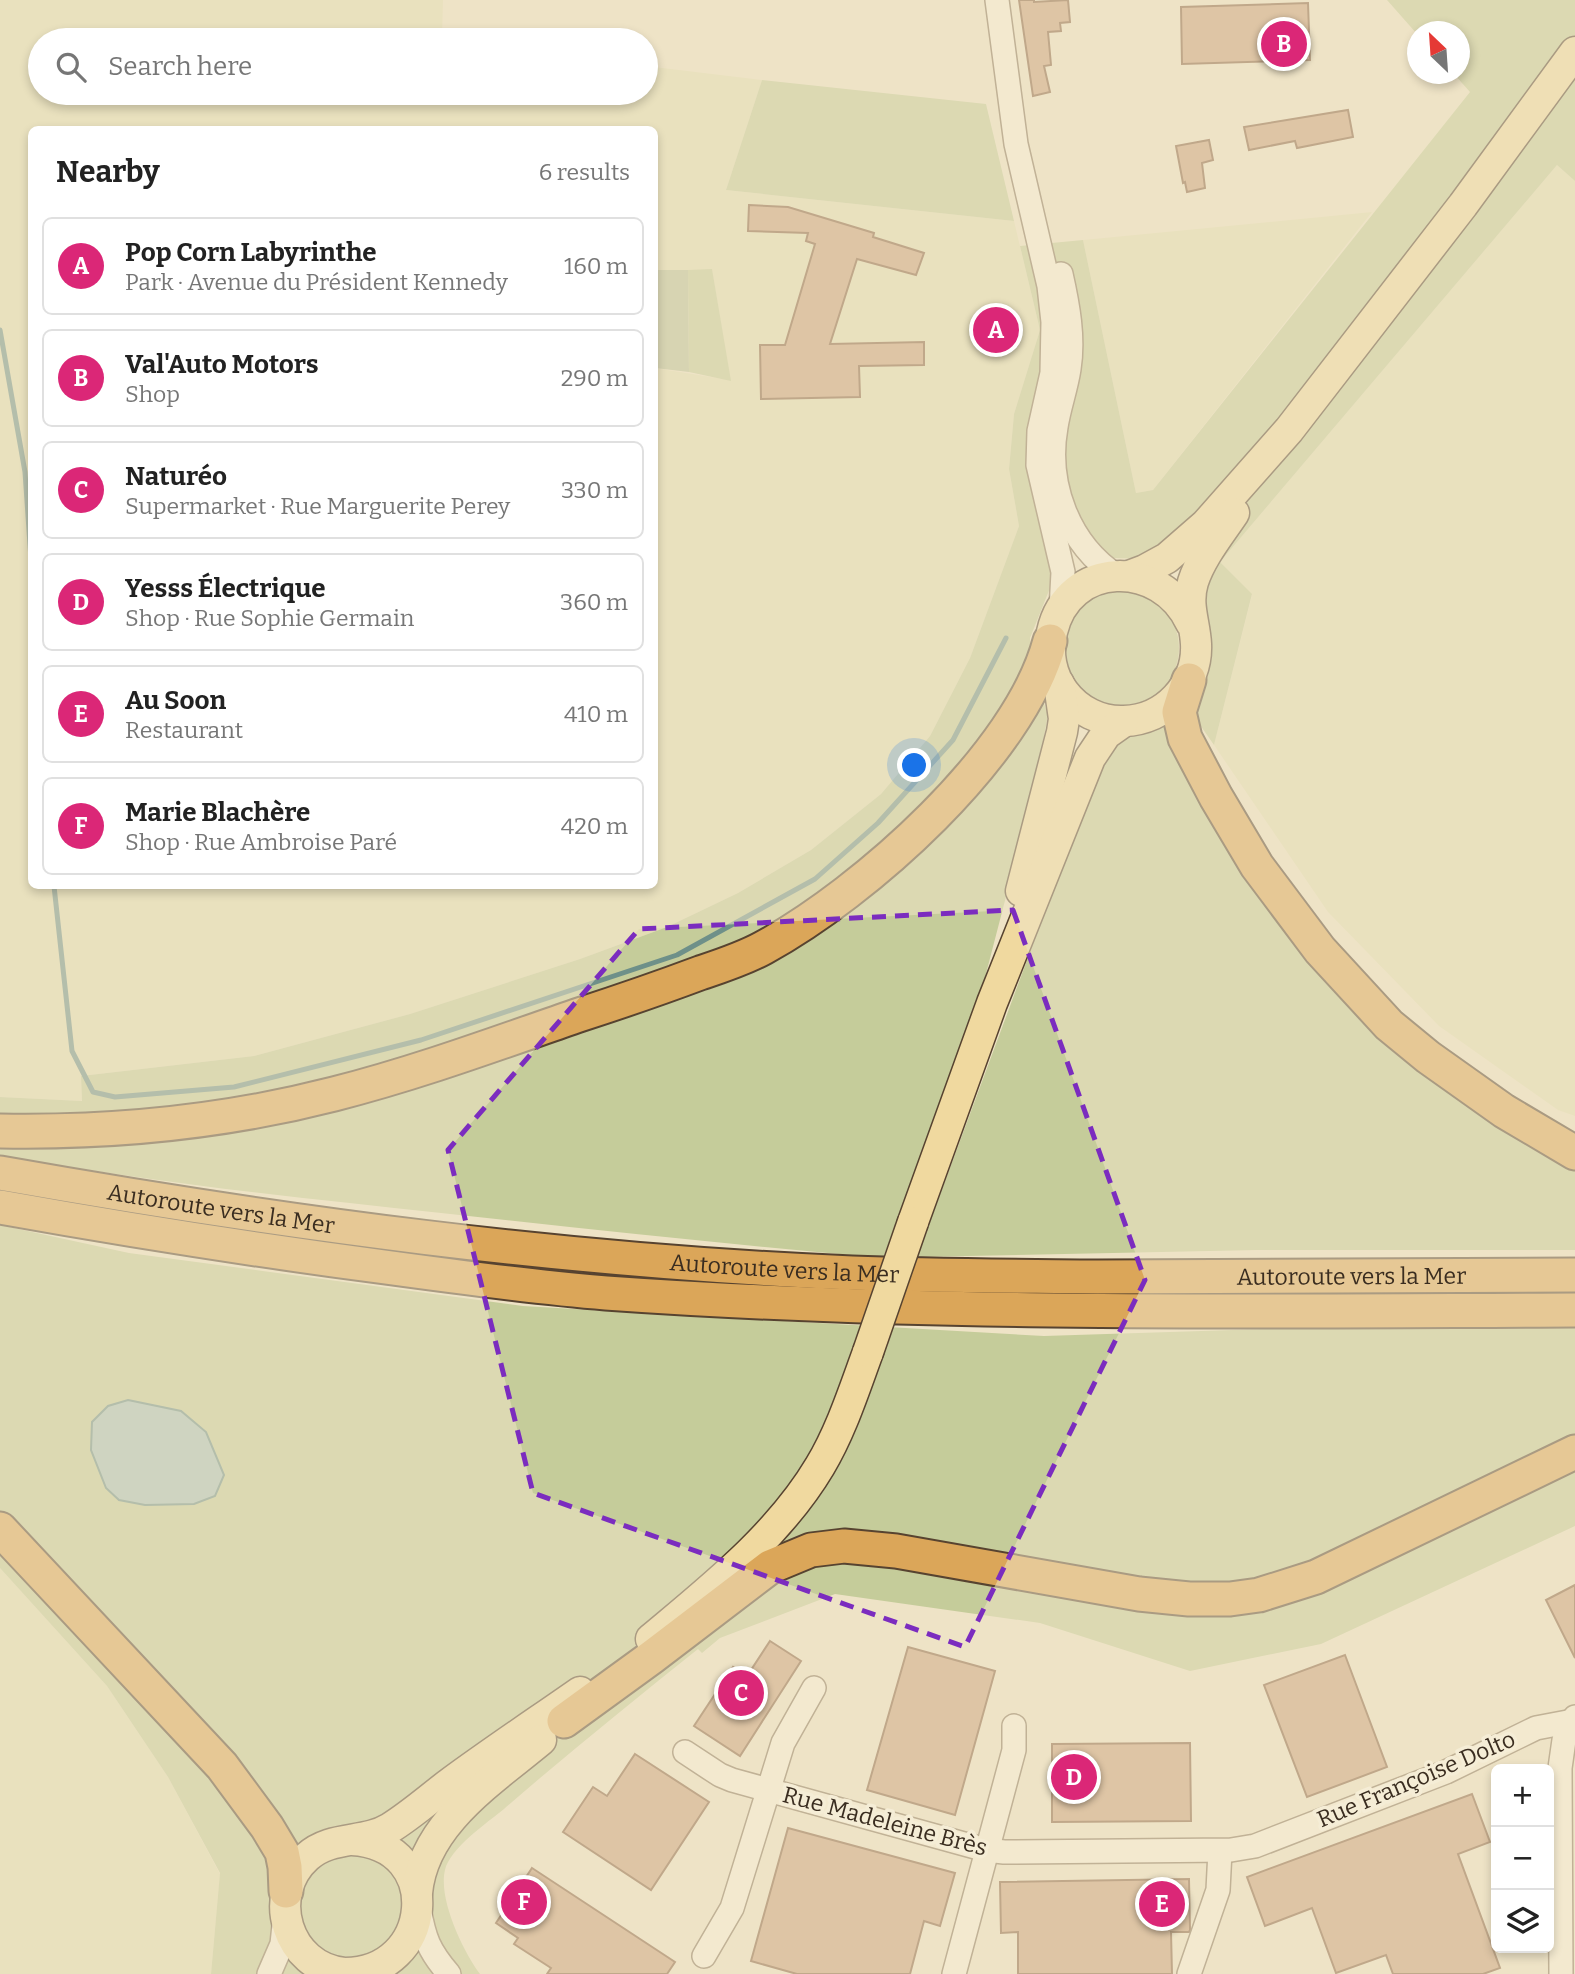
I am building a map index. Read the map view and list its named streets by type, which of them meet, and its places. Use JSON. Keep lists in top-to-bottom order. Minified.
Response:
{"streets":{"highway":["Autoroute vers la Mer"],"street":["Rue Françoise Dolto","Rue Madeleine Brès"]},"crossings":[["Rue Françoise Dolto","Rue Madeleine Brès"]],"north":"top left","page":{"pins":["B","A","C","D","F","E"],"search":"Search here","heading":["Nearby","6 results"],"list":[{"mark":"A","name":"Pop Corn Labyrinthe","note":"Park · Avenue du Président Kennedy","value":"160 m"},{"mark":"B","name":"Val'Auto Motors","note":"Shop","value":"290 m"},{"mark":"C","name":"Naturéo","note":"Supermarket · Rue Marguerite Perey","value":"330 m"},{"mark":"D","name":"Yesss Électrique","note":"Shop · Rue Sophie Germain","value":"360 m"},{"mark":"E","name":"Au Soon","note":"Restaurant","value":"410 m"},{"mark":"F","name":"Marie Blachère","note":"Shop · Rue Ambroise Paré","value":"420 m"}],"map_buttons":["+","−"]}}
